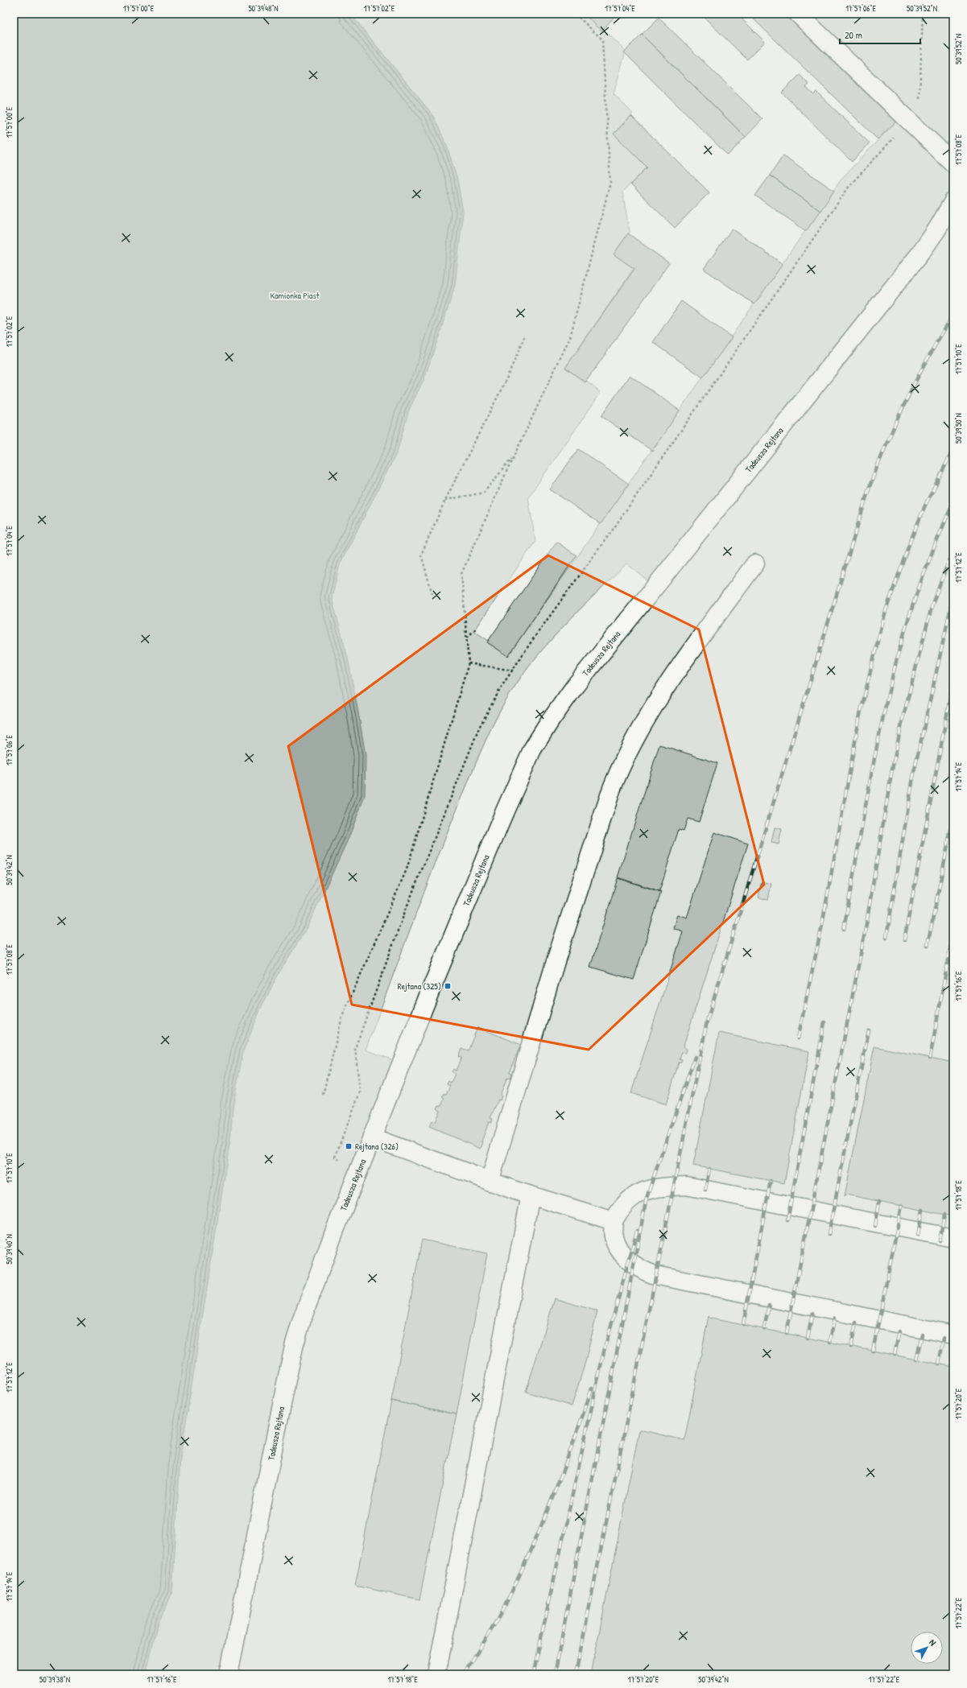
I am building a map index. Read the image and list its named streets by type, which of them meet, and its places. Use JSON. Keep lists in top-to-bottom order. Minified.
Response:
{"streets":{"street":["Tadeusza Rejtana"]},"parks":["Kamionka Piast"],"places":{"transit":["Rejtana (325)","Rejtana (326)"]},"scale_bar":"20 m","north":"top right","coordinates":["17°57'00\"E","50°39'48\"N","17°57'02\"E","17°57'04\"E","17°57'06\"E","50°39'52\"N","17°57'08\"E","17°57'10\"E","50°39'50\"N","17°57'12\"E","17°57'14\"E","50°39'42\"N","17°57'16\"E","17°57'18\"E","50°39'40\"N","17°57'20\"E","17°57'22\"E","50°39'38\"N"]}
